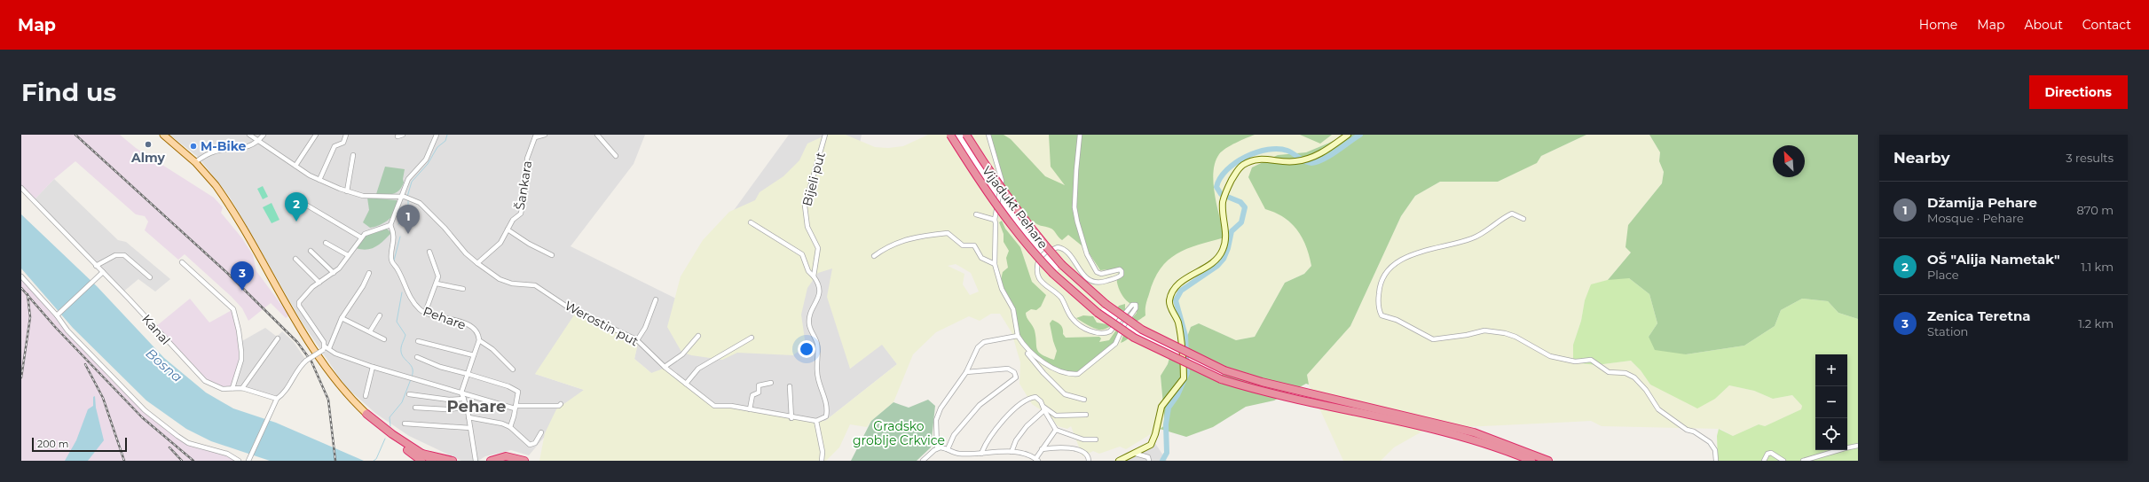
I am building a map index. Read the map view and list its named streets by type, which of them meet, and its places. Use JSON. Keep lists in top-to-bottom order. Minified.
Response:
{"streets":{"highway":["Vijadukt Pehare"],"street":["Bijeli put","Šankara","Pehare","Werostin put","Kanal"]},"crossings":[["Bijeli put","Werostin put"],["Šankara","Werostin put"]],"districts":["Pehare"],"water":["Bosna"],"parks":["Gradsko groblje Crkvice"],"places":["Almy","M-Bike"],"scale_bar":"200 m","north":"top left","page":{"header":"Map","nav":["Home","Map","About","Contact"],"buttons":"Directions","title":"Find us","heading":["Nearby","3 results"],"list":[{"mark":"1","name":"Džamija Pehare","note":"Mosque · Pehare","value":"870 m"},{"mark":"2","name":"OŠ \"Alija Nametak\"","note":"Place","value":"1.1 km"},{"mark":"3","name":"Zenica Teretna","note":"Station","value":"1.2 km"}],"pins":["2","1","3"],"map_buttons":["+","−"],"scale":"200 m"}}
